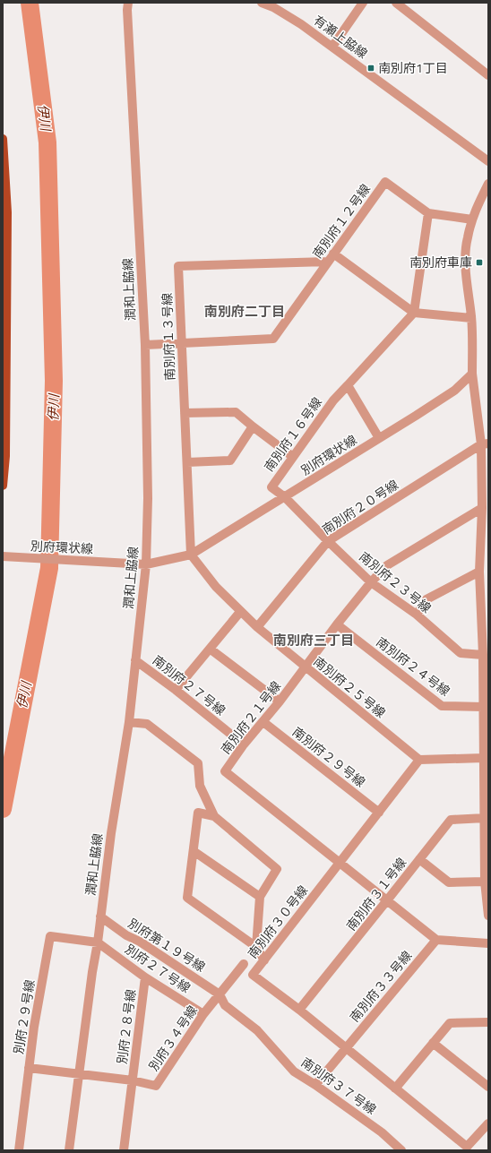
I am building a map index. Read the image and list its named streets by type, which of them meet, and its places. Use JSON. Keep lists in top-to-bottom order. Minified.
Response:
{"streets":{"street":["有瀬上脇線","南別府１２号線","潤和上脇線","南別府１３号線","南別府１６号線","別府環状線","南別府２０号線","南別府２３号線","南別府２４号線","南別府２７号線","南別府２５号線","南別府２１号線","南別府２９号線","南別府３１号線","南別府３０号線","別府第１９号線","別府２７号線","南別府３３号線","別府２９号線","別府２８号線","別府３４号線","南別府３７号線"]},"crossings":[["南別府１２号線","潤和上脇線"],["南別府１２号線","南別府１３号線"],["潤和上脇線","別府環状線"],["潤和上脇線","南別府２７号線"],["潤和上脇線","別府第１９号線"],["潤和上脇線","別府２７号線"],["潤和上脇線","別府２９号線"],["潤和上脇線","別府３４号線"],["南別府１３号線","別府環状線"],["南別府１３号線","南別府２５号線"],["南別府１６号線","別府環状線"],["南別府１６号線","南別府２３号線"],["別府環状線","南別府２３号線"],["別府環状線","南別府２５号線"],["南別府２０号線","南別府２３号線"],["南別府２０号線","南別府２５号線"],["南別府２３号線","南別府２１号線"],["南別府２４号線","南別府２１号線"],["南別府２７号線","南別府２１号線"],["南別府２５号線","南別府２１号線"],["南別府２５号線","南別府３０号線"],["南別府２１号線","南別府２９号線"],["南別府２１号線","南別府３１号線"],["南別府２１号線","南別府３０号線"],["南別府２１号線","南別府３３号線"],["南別府２９号線","南別府３０号線"],["南別府３１号線","南別府３０号線"],["南別府３０号線","南別府３３号線"],["別府第１９号線","別府３４号線"],["別府第１９号線","南別府３７号線"],["別府２７号線","別府２９号線"],["別府２７号線","別府２８号線"],["別府２７号線","別府３４号線"],["南別府３３号線","南別府３７号線"],["別府２９号線","別府３４号線"],["別府２８号線","別府３４号線"],["別府３４号線","南別府３７号線"]],"districts":["南別府二丁目","南別府三丁目"],"water":["伊川"],"places":{"transit":["南別府1丁目","南別府車庫"]}}
